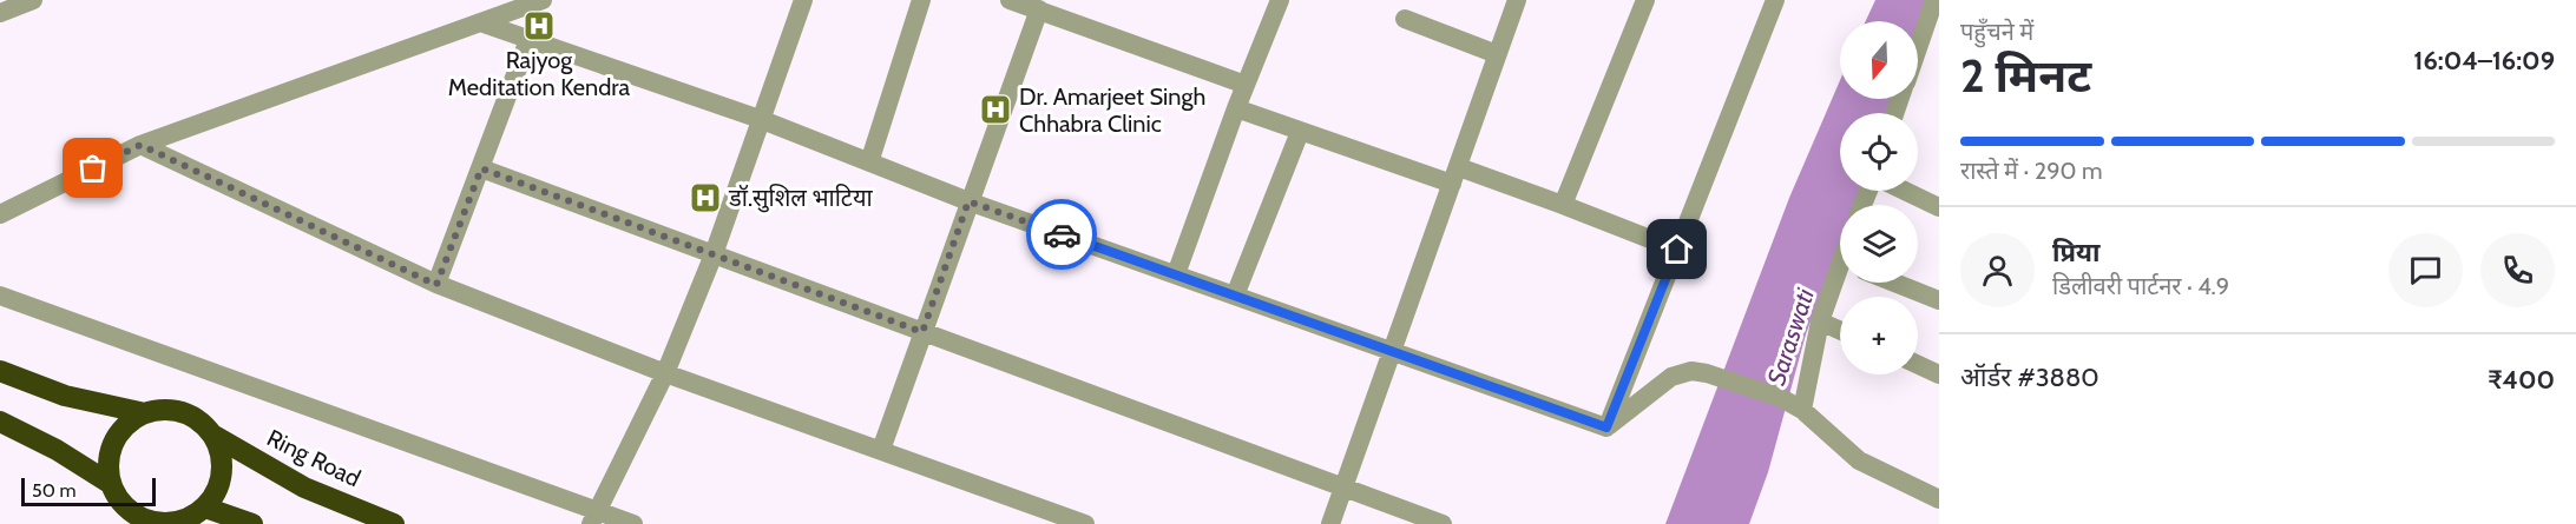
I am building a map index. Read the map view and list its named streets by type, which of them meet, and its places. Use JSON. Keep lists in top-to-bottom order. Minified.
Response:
{"streets":{"highway":["Ring Road"]},"water":["Saraswati"],"places":{"hospital":["Rajyog Meditation Kendra","Dr. Amarjeet Singh Chhabra Clinic","डॉ.सुशिल भाटिया"]},"scale_bar":"50 m","north":"bottom","page":{"heading":["2 मिनट","पहुँचने में","16:04–16:09"],"panel":["प्रिया","डिलीवरी पार्टनर · 4.9","ऑर्डर #3880","₹400"],"map_buttons":"+","bar":"रास्ते में · 290 m","scale":"50 m"}}
